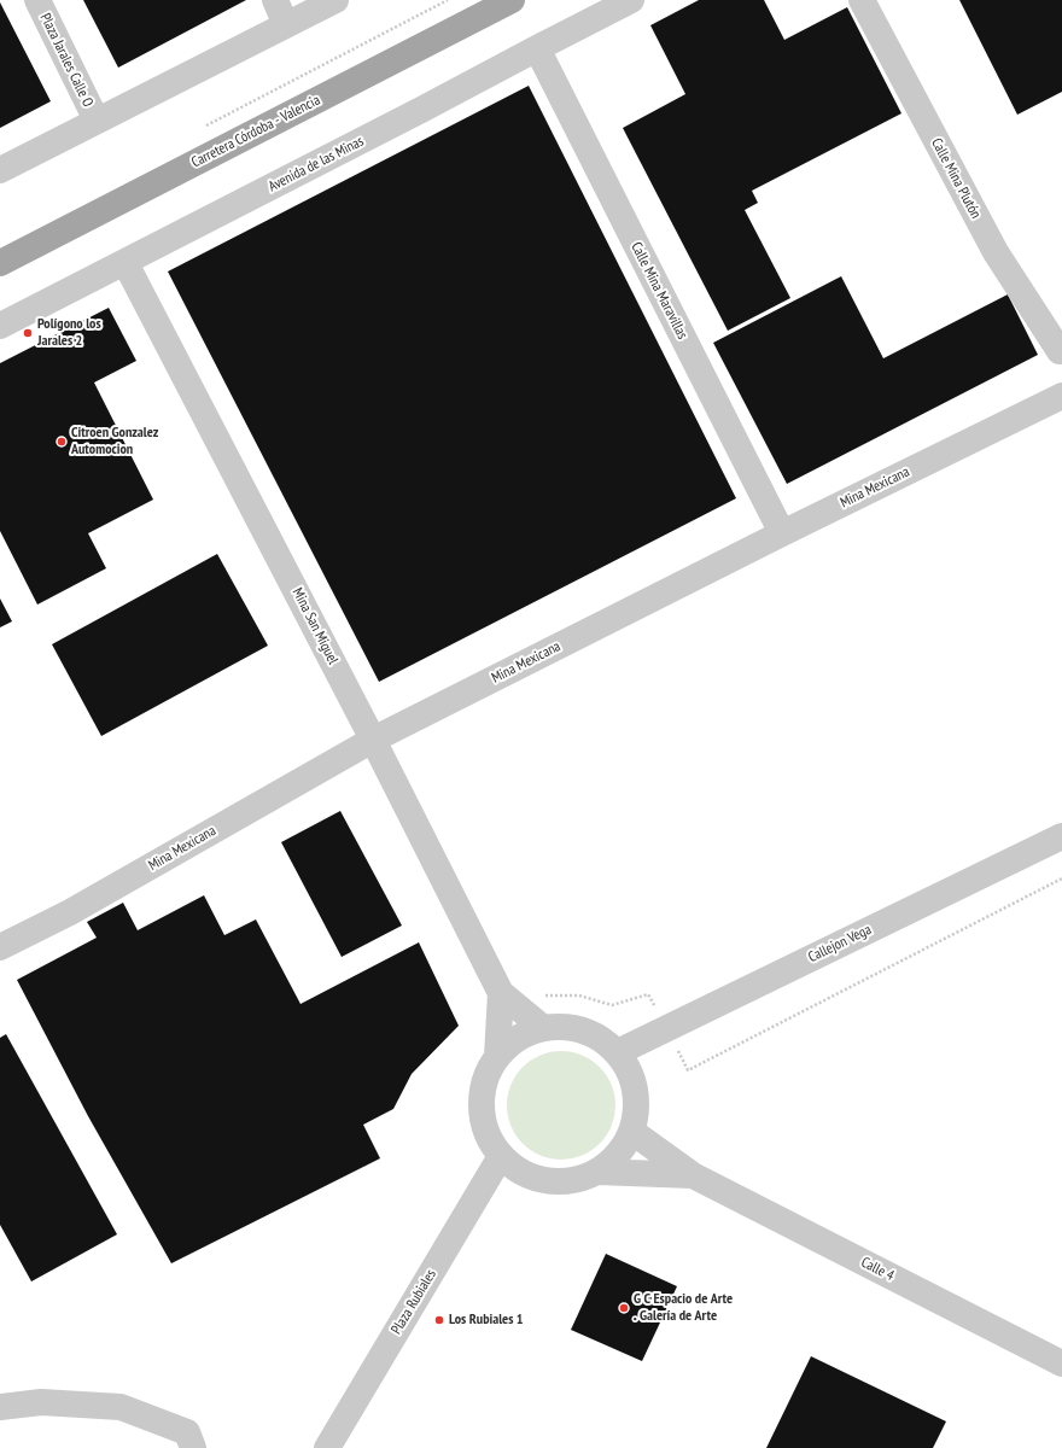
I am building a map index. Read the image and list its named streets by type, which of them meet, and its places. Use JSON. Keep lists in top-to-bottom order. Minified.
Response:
{"streets":{"main road":["Carretera Córdoba - Valencia"],"street":["Plaza Jarales Calle O","Avenida de las Minas","Calle Mina Plutón","Calle Mina Maravillas","Mina Mexicana","Mina San Miguel","Callejon Vega","Calle 4","Plaza Rubiales"]},"crossings":[["Avenida de las Minas","Calle Mina Maravillas"],["Avenida de las Minas","Mina San Miguel"],["Calle Mina Maravillas","Mina Mexicana"],["Mina Mexicana","Mina San Miguel"],["Callejon Vega","Calle 4"],["Callejon Vega","Plaza Rubiales"],["Calle 4","Plaza Rubiales"]],"places":["Polígono los Jarales 2","Citroen Gonzalez Automocion","G C Espacio de Arte . Galería de Arte","Los Rubiales 1"]}
